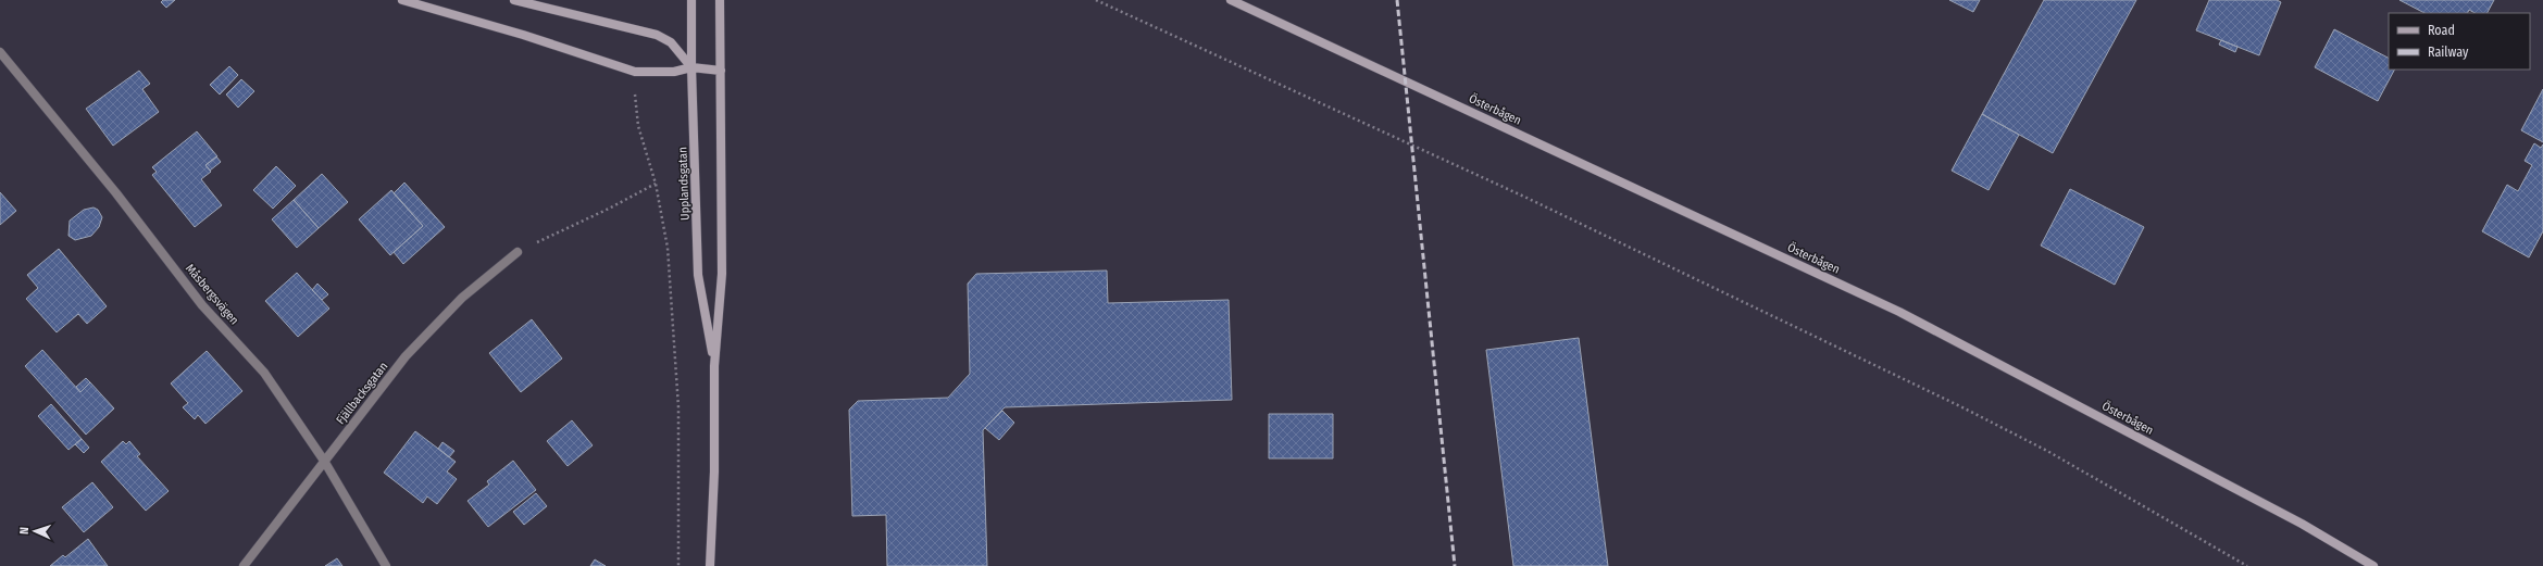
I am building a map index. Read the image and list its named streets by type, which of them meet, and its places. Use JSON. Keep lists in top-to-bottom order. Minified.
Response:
{"streets":{"main road":["Österbågen","Upplandsgatan"],"street":["Måsbergsvägen","Fjällbacksgatan"]},"crossings":[["Måsbergsvägen","Fjällbacksgatan"]],"legend":["Road","Railway"],"north":"left"}
